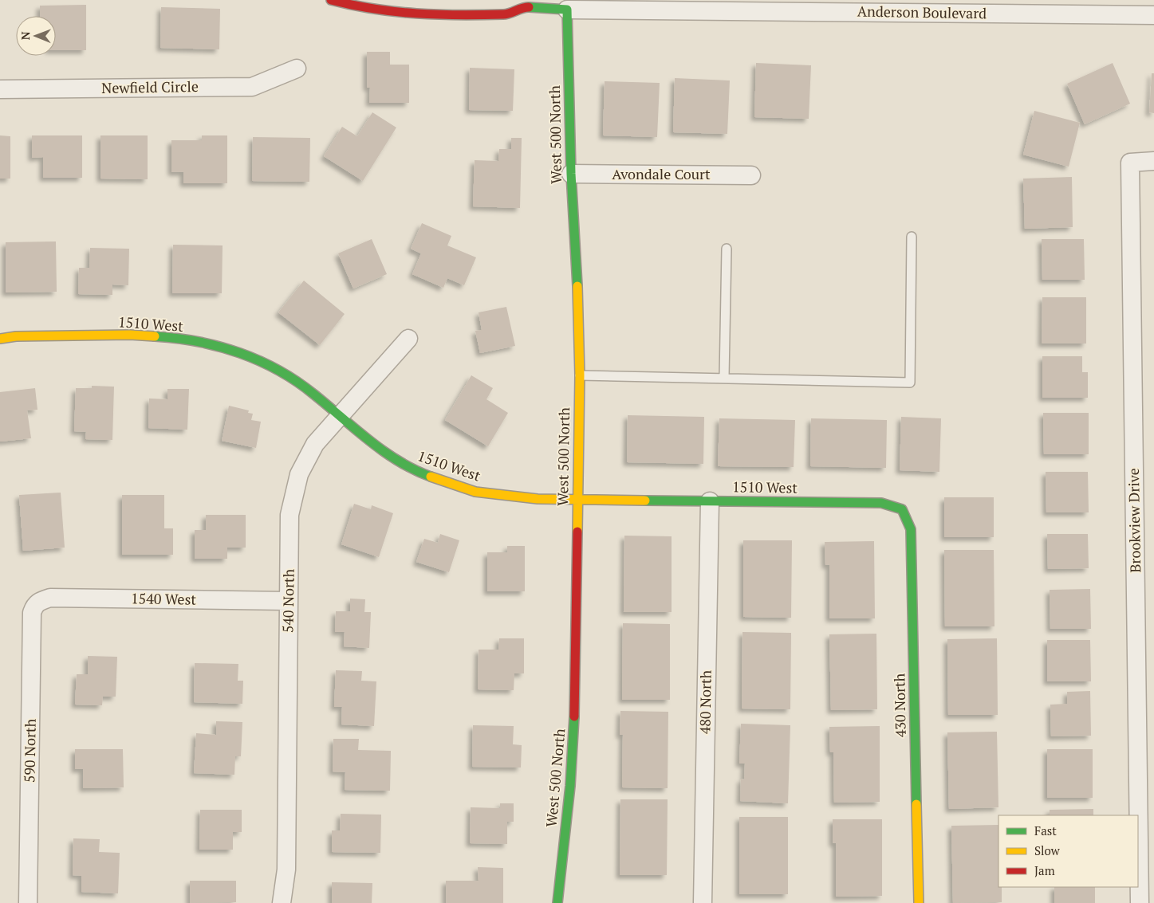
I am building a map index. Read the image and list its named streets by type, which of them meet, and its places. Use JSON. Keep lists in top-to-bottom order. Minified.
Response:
{"streets":{"street":["Anderson Boulevard","Newfield Circle","West 500 North","Avondale Court","1510 West","Brookview Drive","1540 West","540 North","480 North","430 North","590 North"]},"crossings":[["Anderson Boulevard","West 500 North"],["West 500 North","Avondale Court"],["West 500 North","1510 West"],["1510 West","540 North"],["1510 West","480 North"],["1510 West","430 North"],["1540 West","540 North"],["1540 West","590 North"]],"legend":["Fast","Slow","Jam"],"north":"left"}
